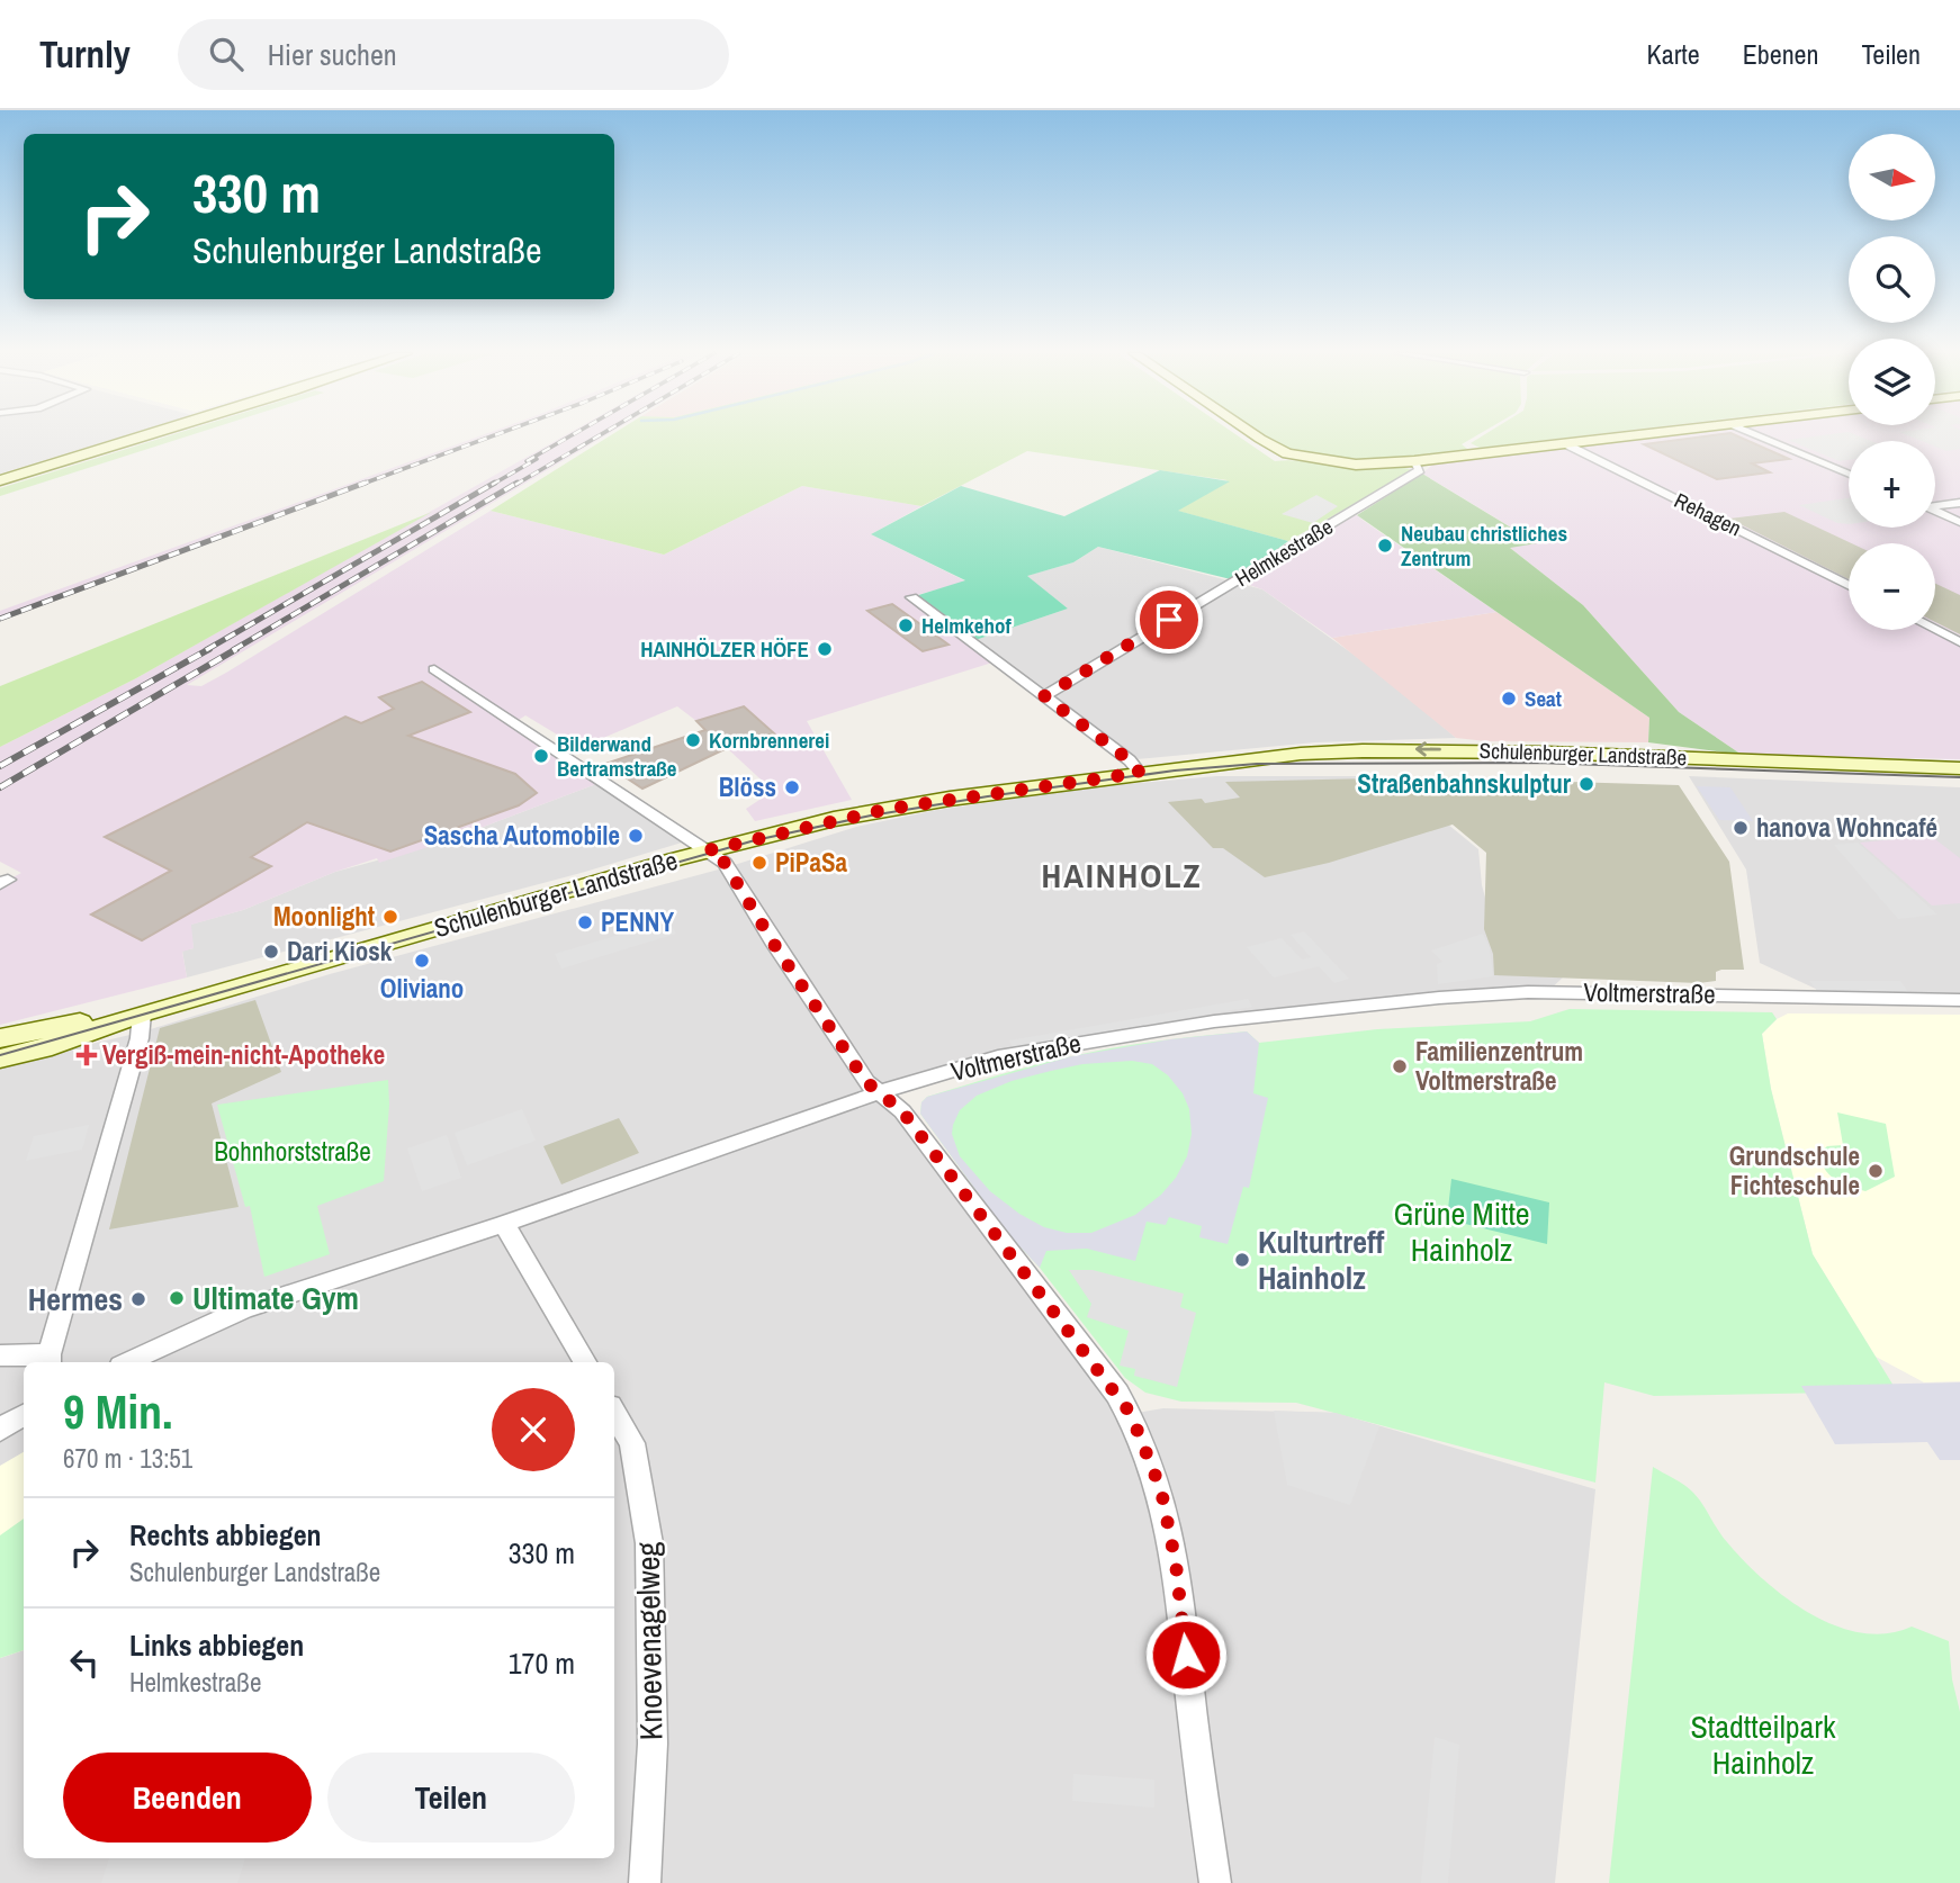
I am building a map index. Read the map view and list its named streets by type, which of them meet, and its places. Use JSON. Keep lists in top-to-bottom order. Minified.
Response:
{"streets":{"main road":["Schulenburger Landstraße"],"street":["Rehagen","Helmkestraße","Voltmerstraße","Knoevenagelweg"]},"districts":["HAINHOLZ"],"parks":["Bohnhorststraße","Grüne Mitte Hainholz","Stadtteilpark Hainholz"],"places":{"other":["Neubau christliches Zentrum","Helmkehof","HAINHÖLZER HÖFE","Seat","Kornbrennerei","Bilderwand Bertramstraße","Straßenbahnskulptur","Blöss","hanova Wohncafé","Sascha Automobile","PiPaSa","Moonlight","PENNY","Dari Kiosk","Oliviano","Familienzentrum Voltmerstraße","Grundschule Fichteschule","Kulturtreff Hainholz","Ultimate Gym","Hermes"],"health":["Vergiß-mein-nicht-Apotheke"]},"north":"right","page":{"header":"Turnly","search":"Hier suchen","nav":["Karte","Ebenen","Teilen"],"map_buttons":["+","−"],"turn":["330 m","Schulenburger Landstraße"],"heading":["9 Min.","670 m · 13:51"],"list":[{"name":"Rechts abbiegen","note":"Schulenburger Landstraße","value":"330 m"},{"name":"Links abbiegen","note":"Helmkestraße","value":"170 m"}],"buttons":["Beenden","Teilen"]}}
